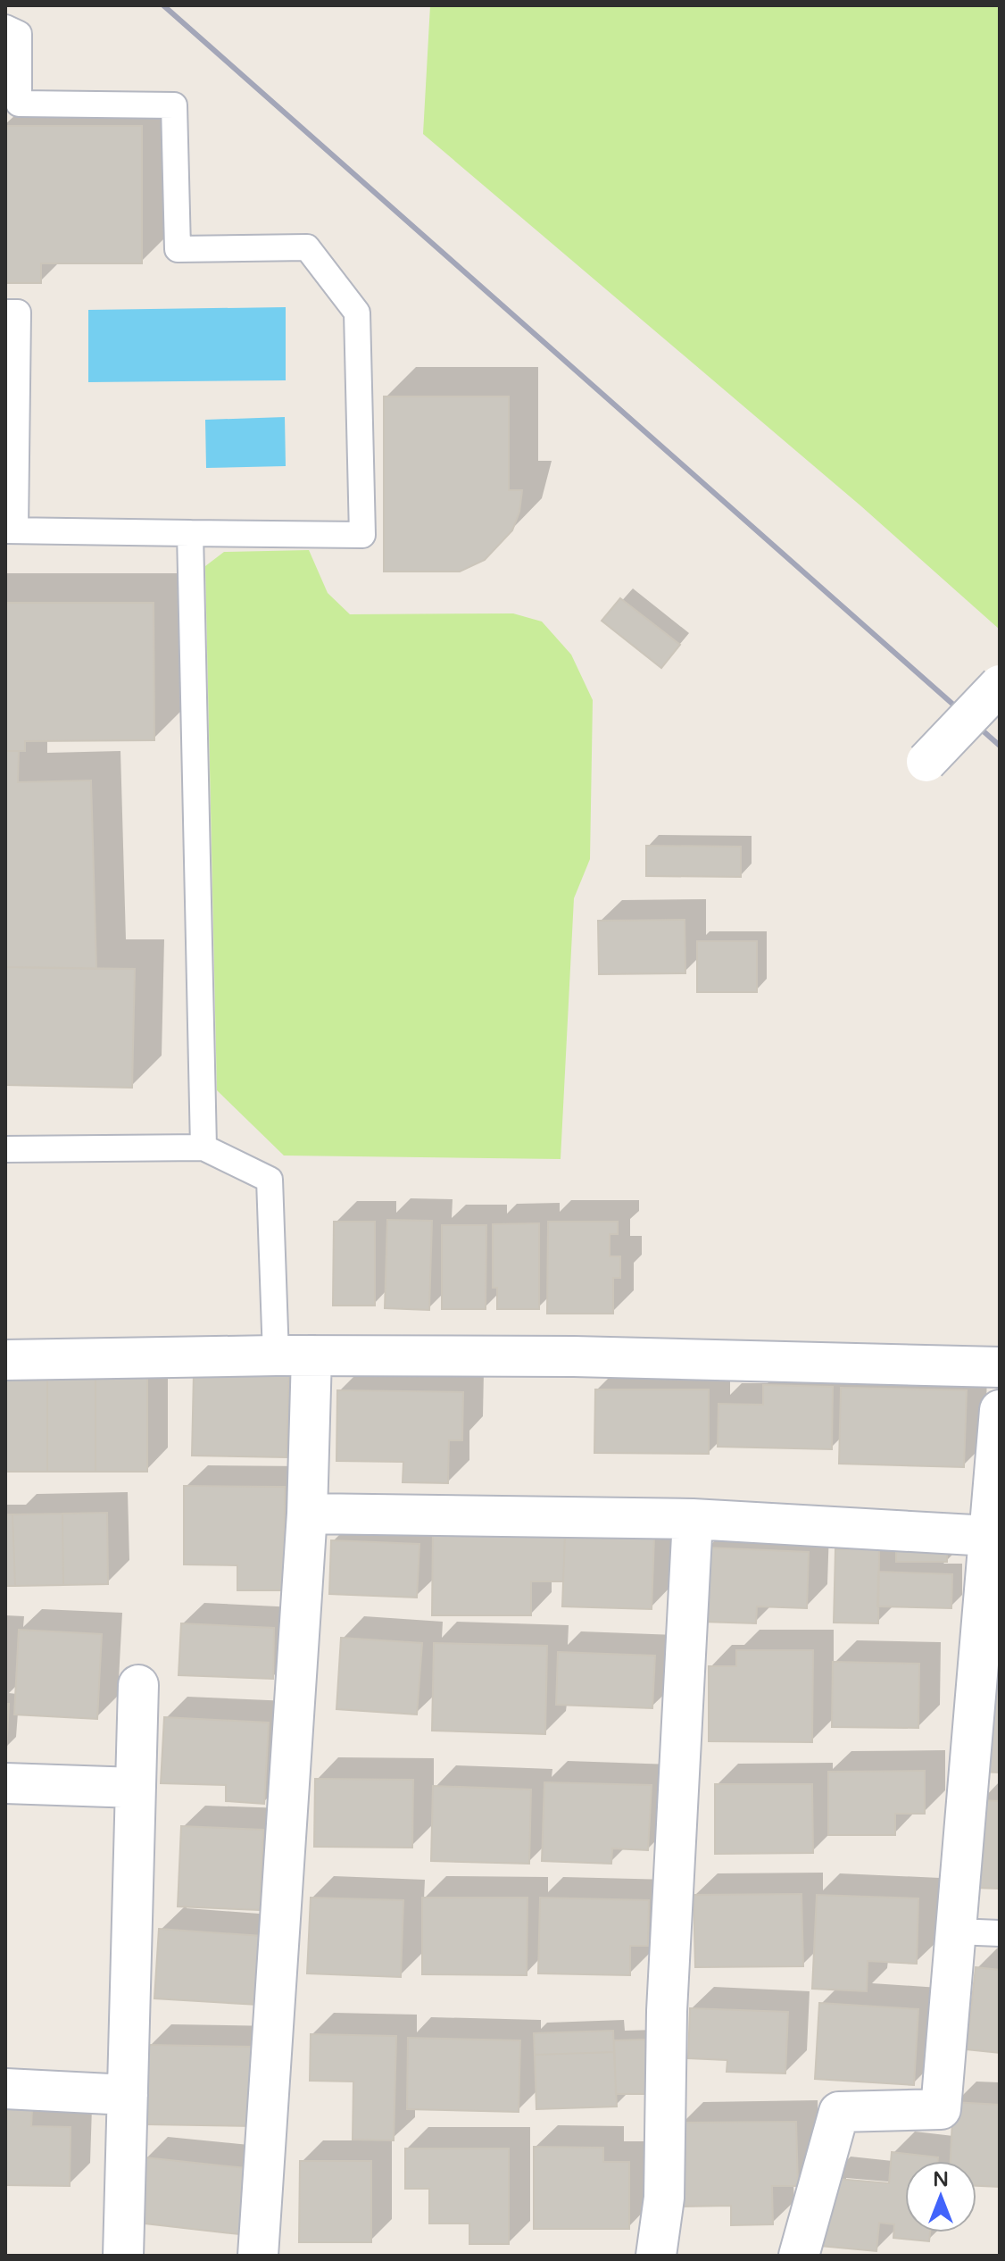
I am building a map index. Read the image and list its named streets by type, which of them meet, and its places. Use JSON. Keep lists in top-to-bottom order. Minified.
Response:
{"north":"top"}
